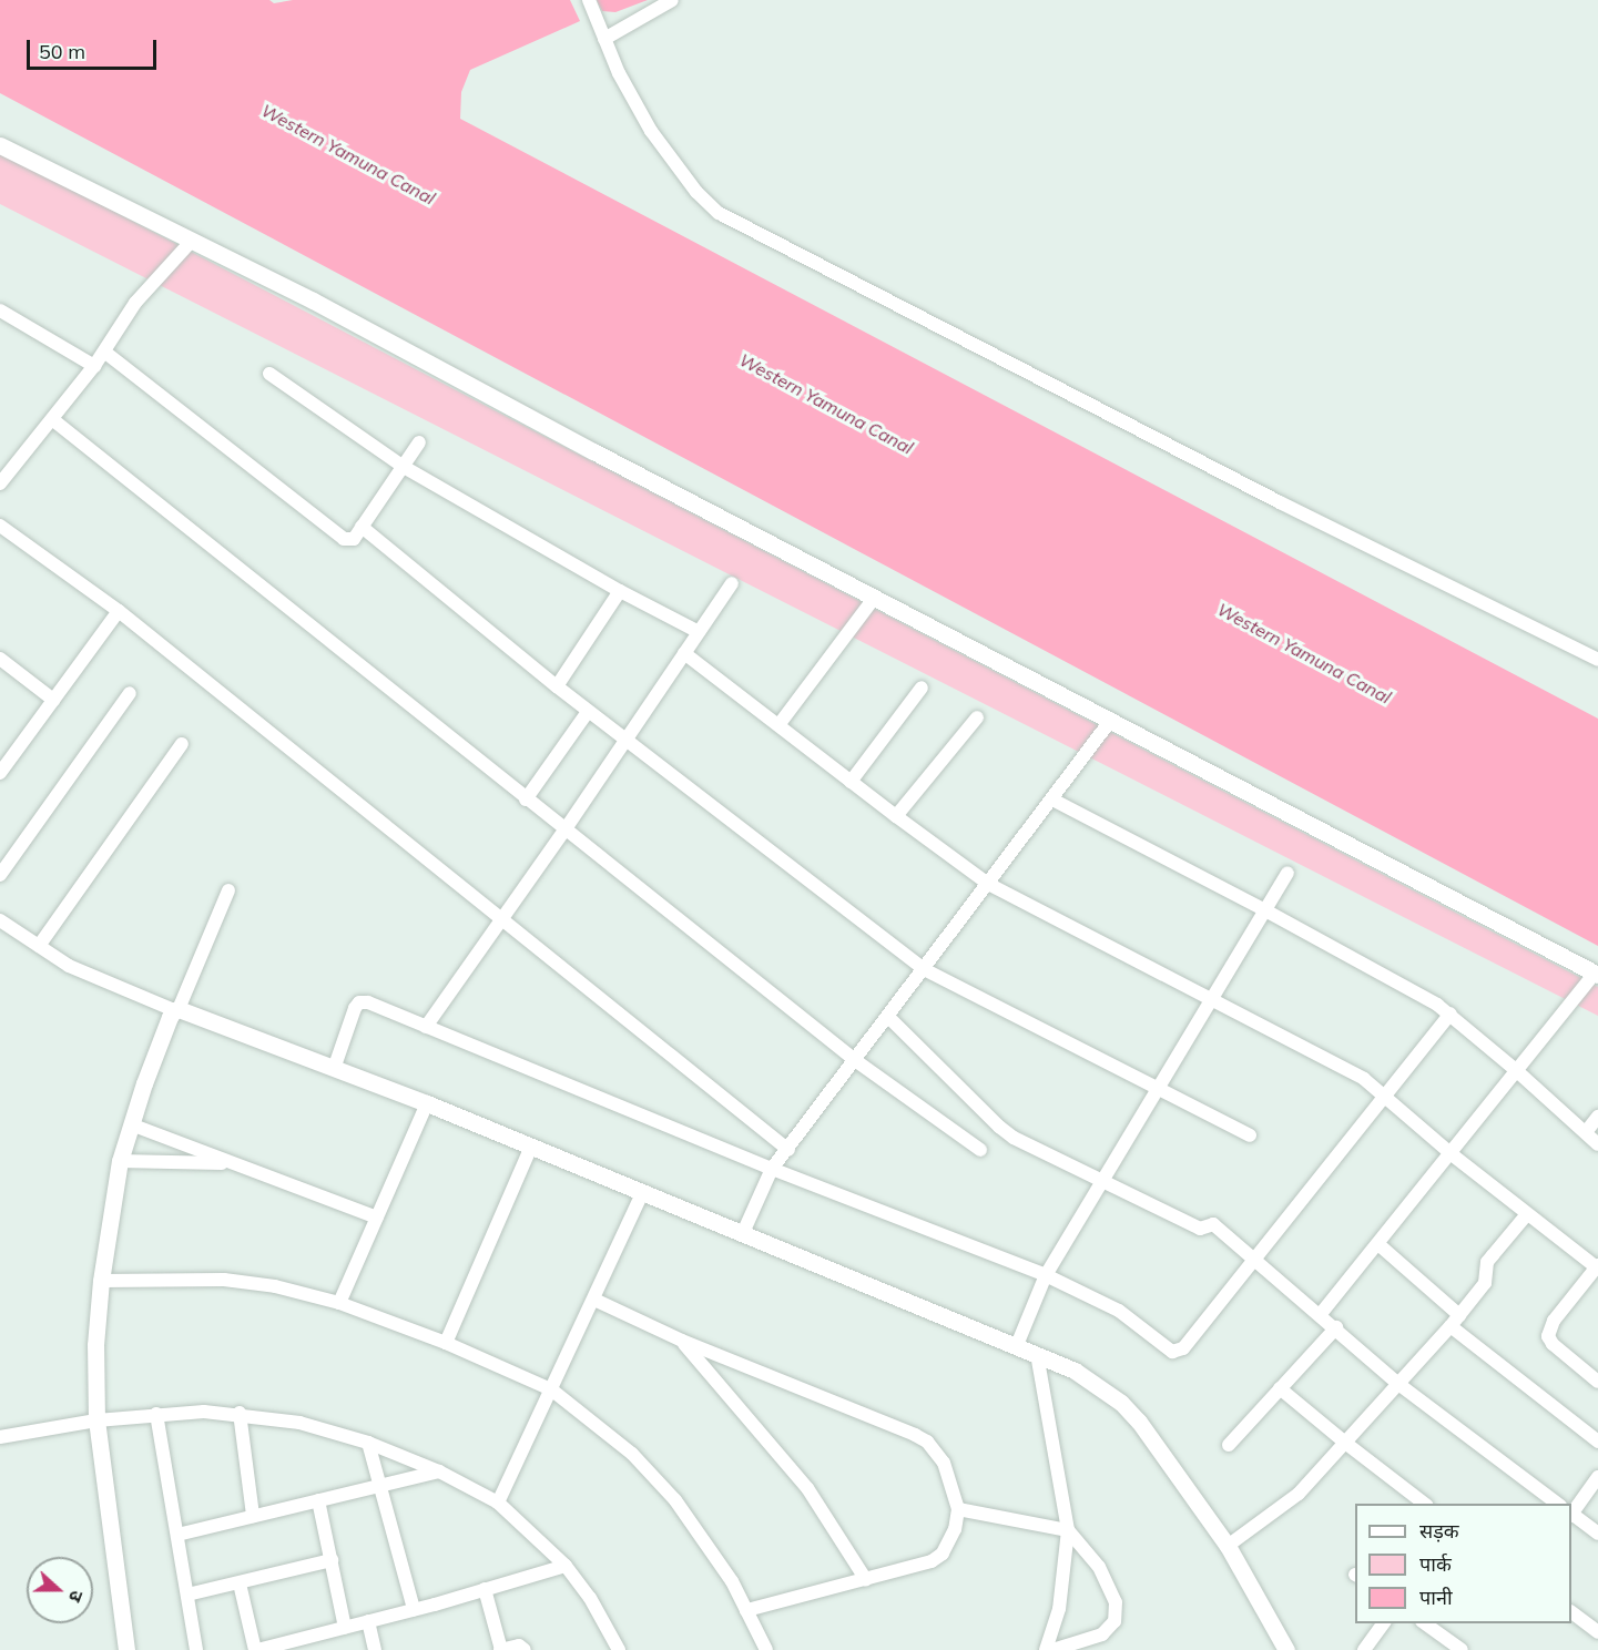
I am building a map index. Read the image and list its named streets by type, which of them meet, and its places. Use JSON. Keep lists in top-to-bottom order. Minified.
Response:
{"water":["Western Yamuna Canal"],"legend":["सड़क","पार्क","पानी"],"scale_bar":"50 m","north":"right"}
